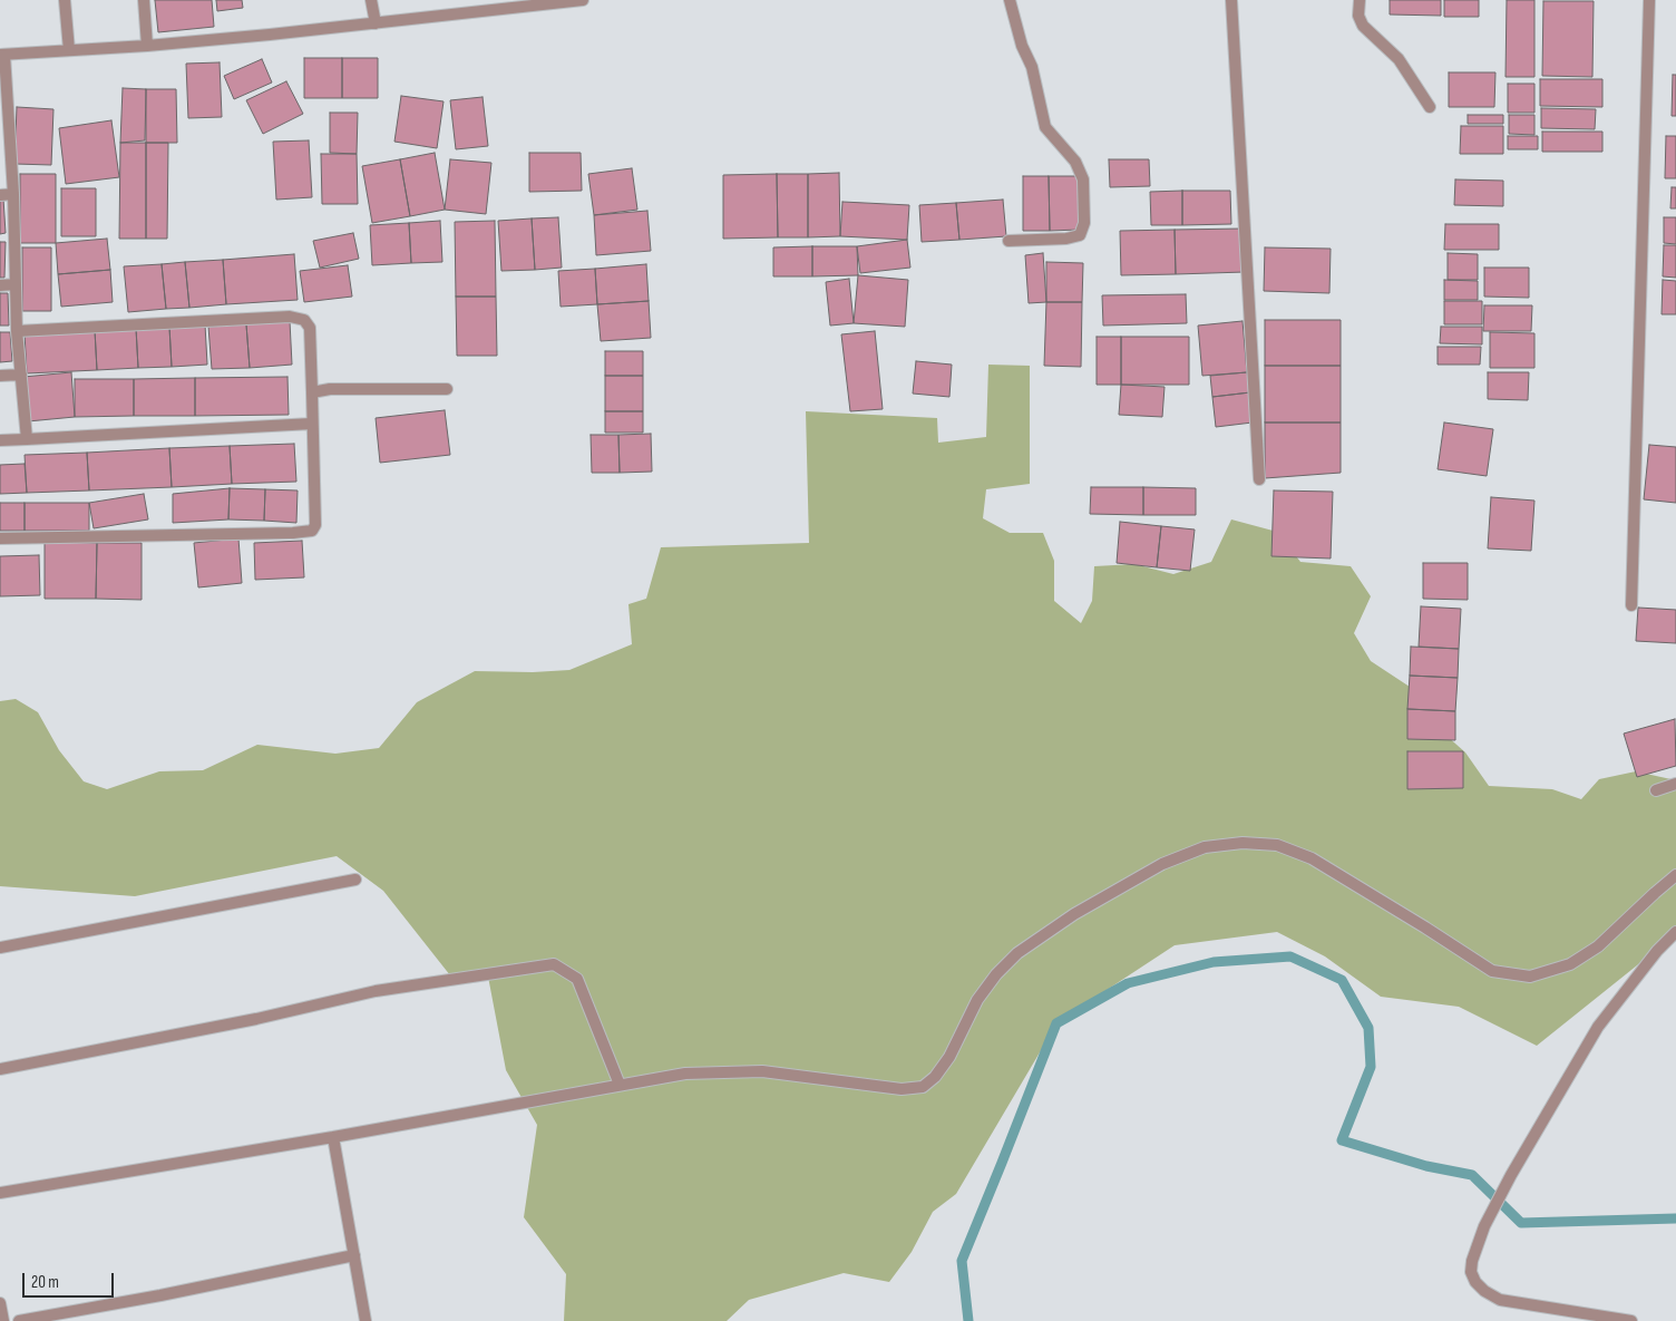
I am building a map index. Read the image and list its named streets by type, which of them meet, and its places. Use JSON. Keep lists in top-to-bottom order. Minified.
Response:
{"scale_bar":"20 m"}
